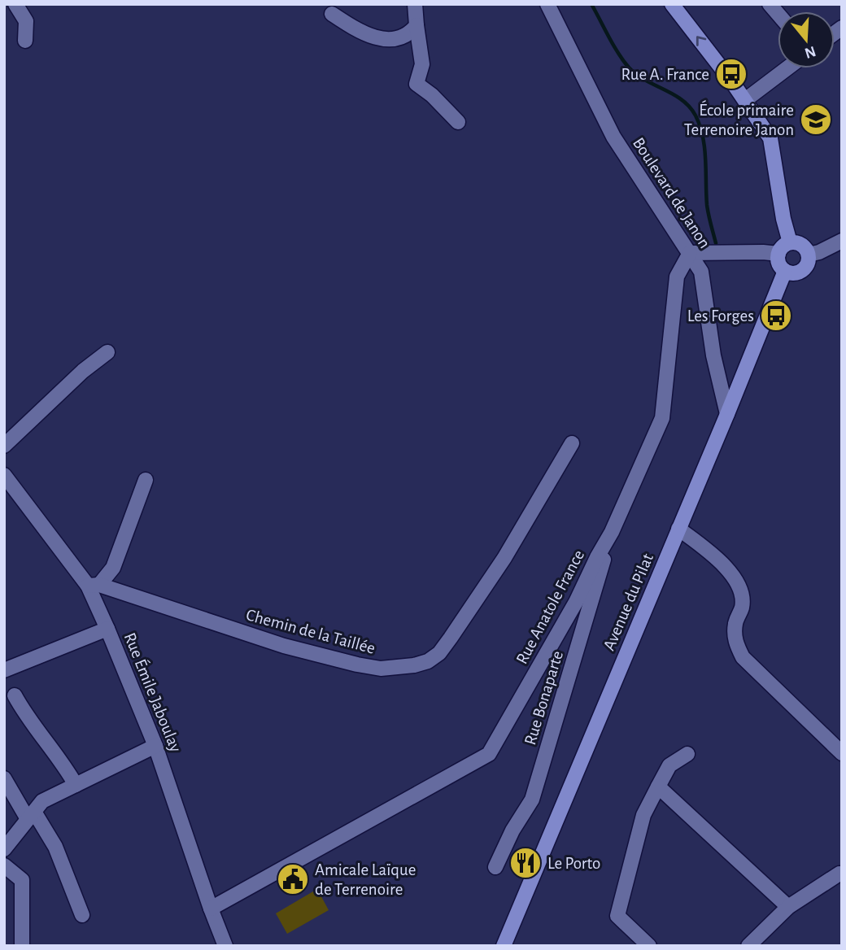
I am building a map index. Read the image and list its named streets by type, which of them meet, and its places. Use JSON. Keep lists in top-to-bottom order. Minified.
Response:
{"streets":{"main road":["Avenue du Pilat"],"street":["Boulevard de Janon","Rue Anatole France","Chemin de la Taillée","Rue Émile Jaboulay","Rue Bonaparte"]},"crossings":[["Boulevard de Janon","Avenue du Pilat"],["Boulevard de Janon","Rue Anatole France"],["Rue Anatole France","Rue Émile Jaboulay"],["Rue Anatole France","Rue Bonaparte"],["Chemin de la Taillée","Rue Émile Jaboulay"]],"places":{"bus stop":["Rue A. France","Les Forges"],"school or university":["École primaire Terrenoire Janon"],"restaurant":["Le Porto"],"public building":["Amicale Laïque de Terrenoire"]},"north":"bottom"}
